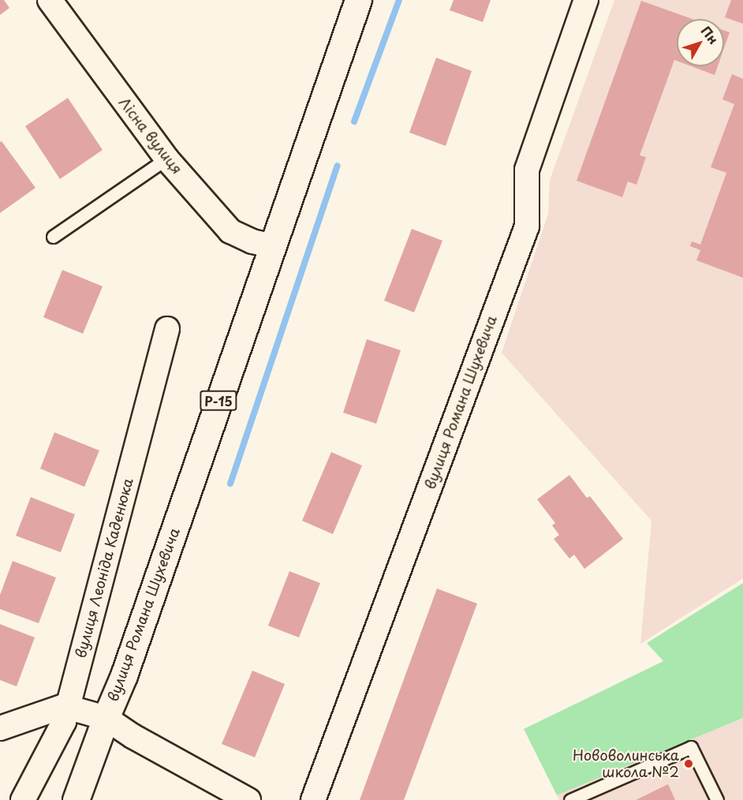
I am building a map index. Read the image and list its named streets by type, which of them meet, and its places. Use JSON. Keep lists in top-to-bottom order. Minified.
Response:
{"streets":{"main road":["Р-15","вулиця Романа Шухевича"],"street":["Лісна вулиця","вулиця Леоніда Каденюка"]},"crossings":[["Лісна вулиця","вулиця Романа Шухевича"]],"places":["Нововолинська школа №2"],"north":"top right"}
